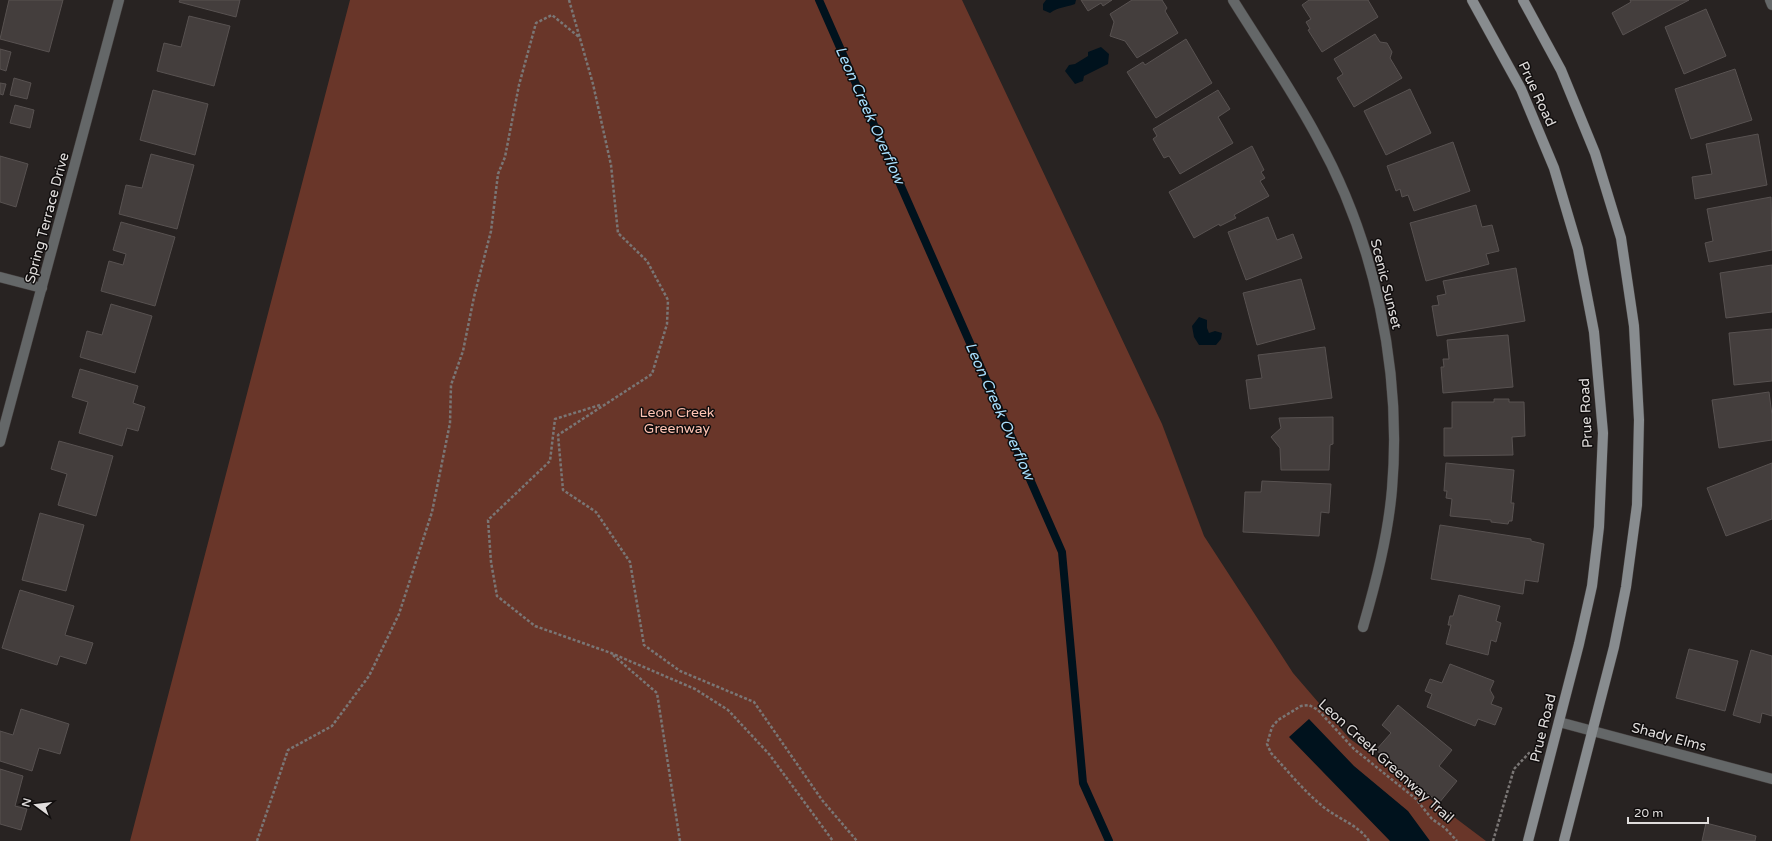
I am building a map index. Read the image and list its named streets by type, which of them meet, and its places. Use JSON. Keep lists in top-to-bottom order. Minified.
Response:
{"streets":{"main road":["Prue Road"],"street":["Spring Terrace Drive","Scenic Sunset","Shady Elms"],"path":["Leon Creek Greenway Trail"]},"crossings":[["Prue Road","Shady Elms"]],"water":["Leon Creek Overflow"],"parks":["Leon Creek Greenway"],"scale_bar":"20 m","north":"left"}
